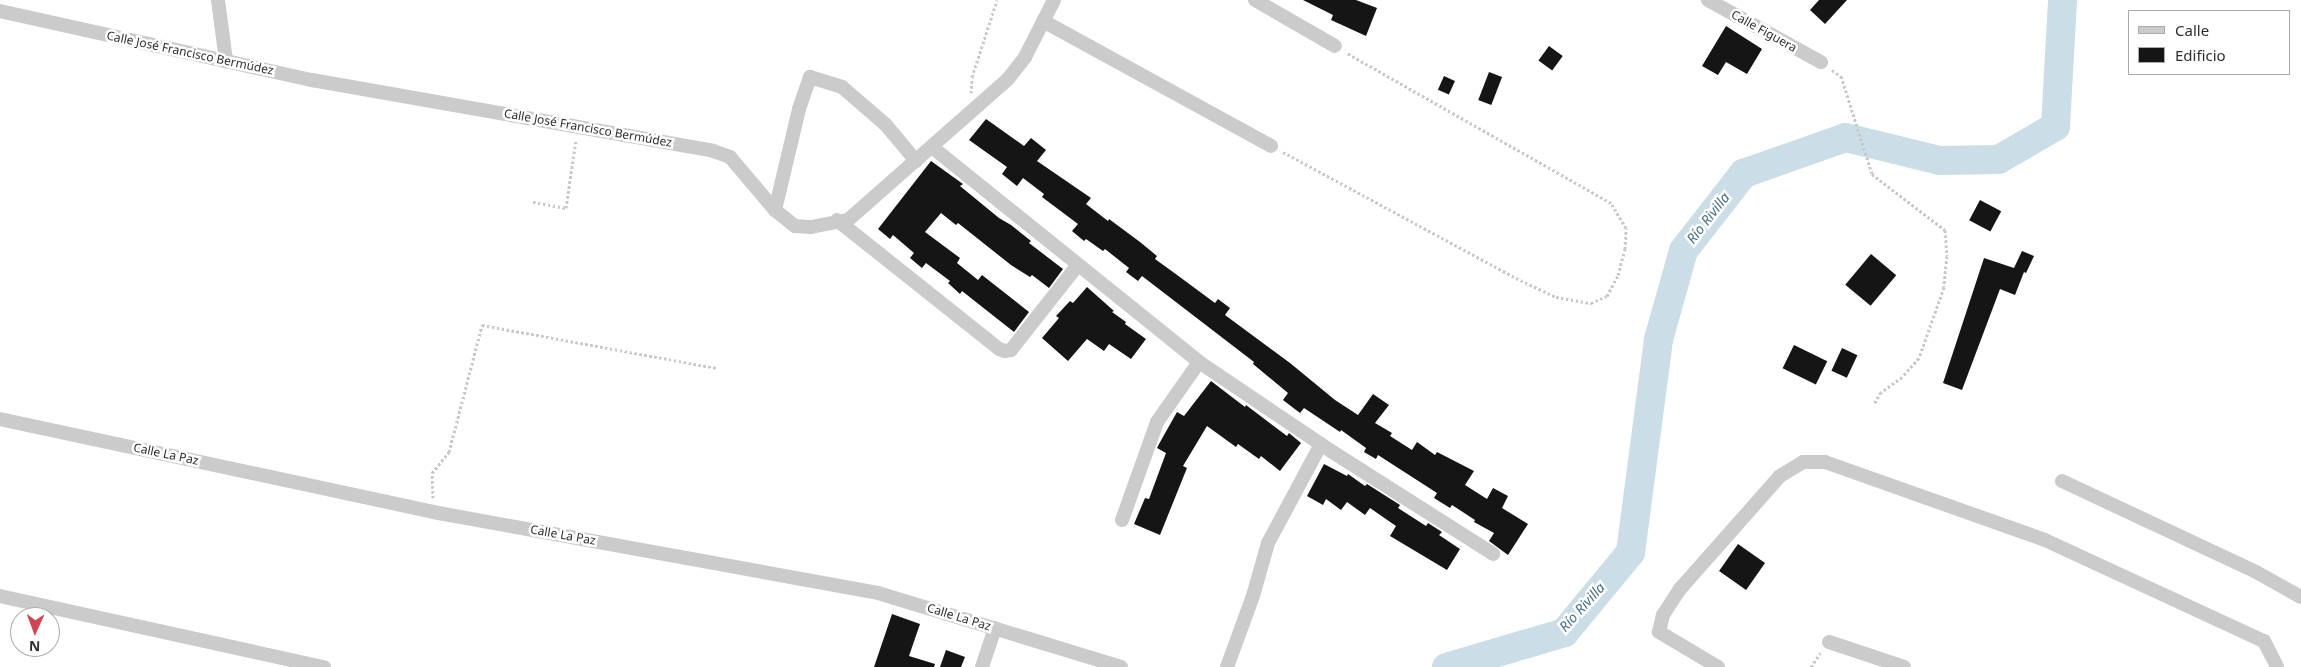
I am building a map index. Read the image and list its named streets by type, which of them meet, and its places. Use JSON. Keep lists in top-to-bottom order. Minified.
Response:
{"streets":{"street":["Calle Figuera","Calle José Francisco Bermúdez","Calle La Paz"]},"water":["Río Rivilla"],"legend":["Calle","Edificio"],"north":"bottom"}
